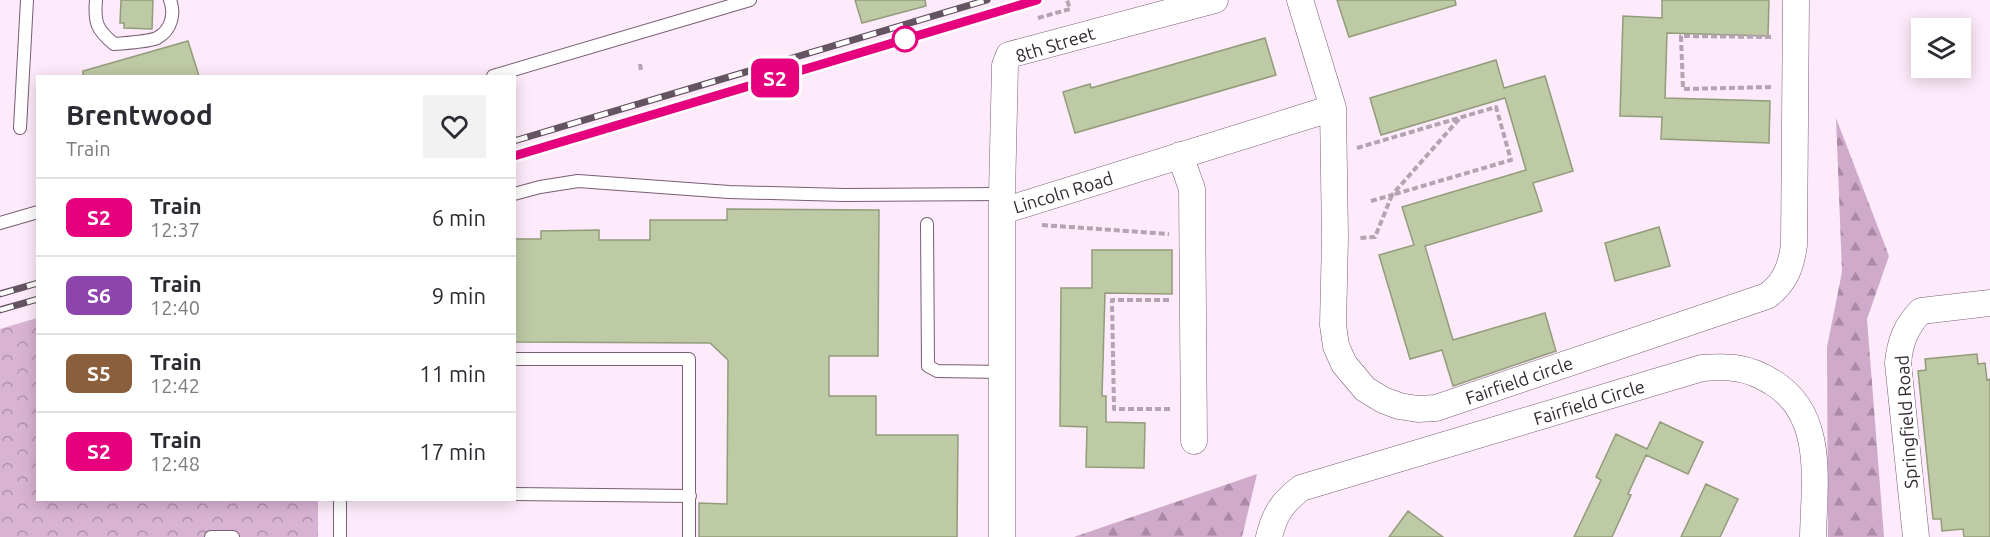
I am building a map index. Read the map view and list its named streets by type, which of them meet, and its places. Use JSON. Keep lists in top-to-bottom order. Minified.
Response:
{"streets":{"street":["8th Street","Lincoln Road","Fairfield circle","Fairfield Circle","Springfield Road"]},"crossings":[["8th Street","Lincoln Road"],["Lincoln Road","Fairfield circle"]],"page":{"on_map":"S2","heading":["Brentwood","Train"],"list":[{"mark":"S2","name":"Train","note":"12:37","value":"6 min"},{"mark":"S6","name":"Train","note":"12:40","value":"9 min"},{"mark":"S5","name":"Train","note":"12:42","value":"11 min"},{"mark":"S2","name":"Train","note":"12:48","value":"17 min"}]}}
